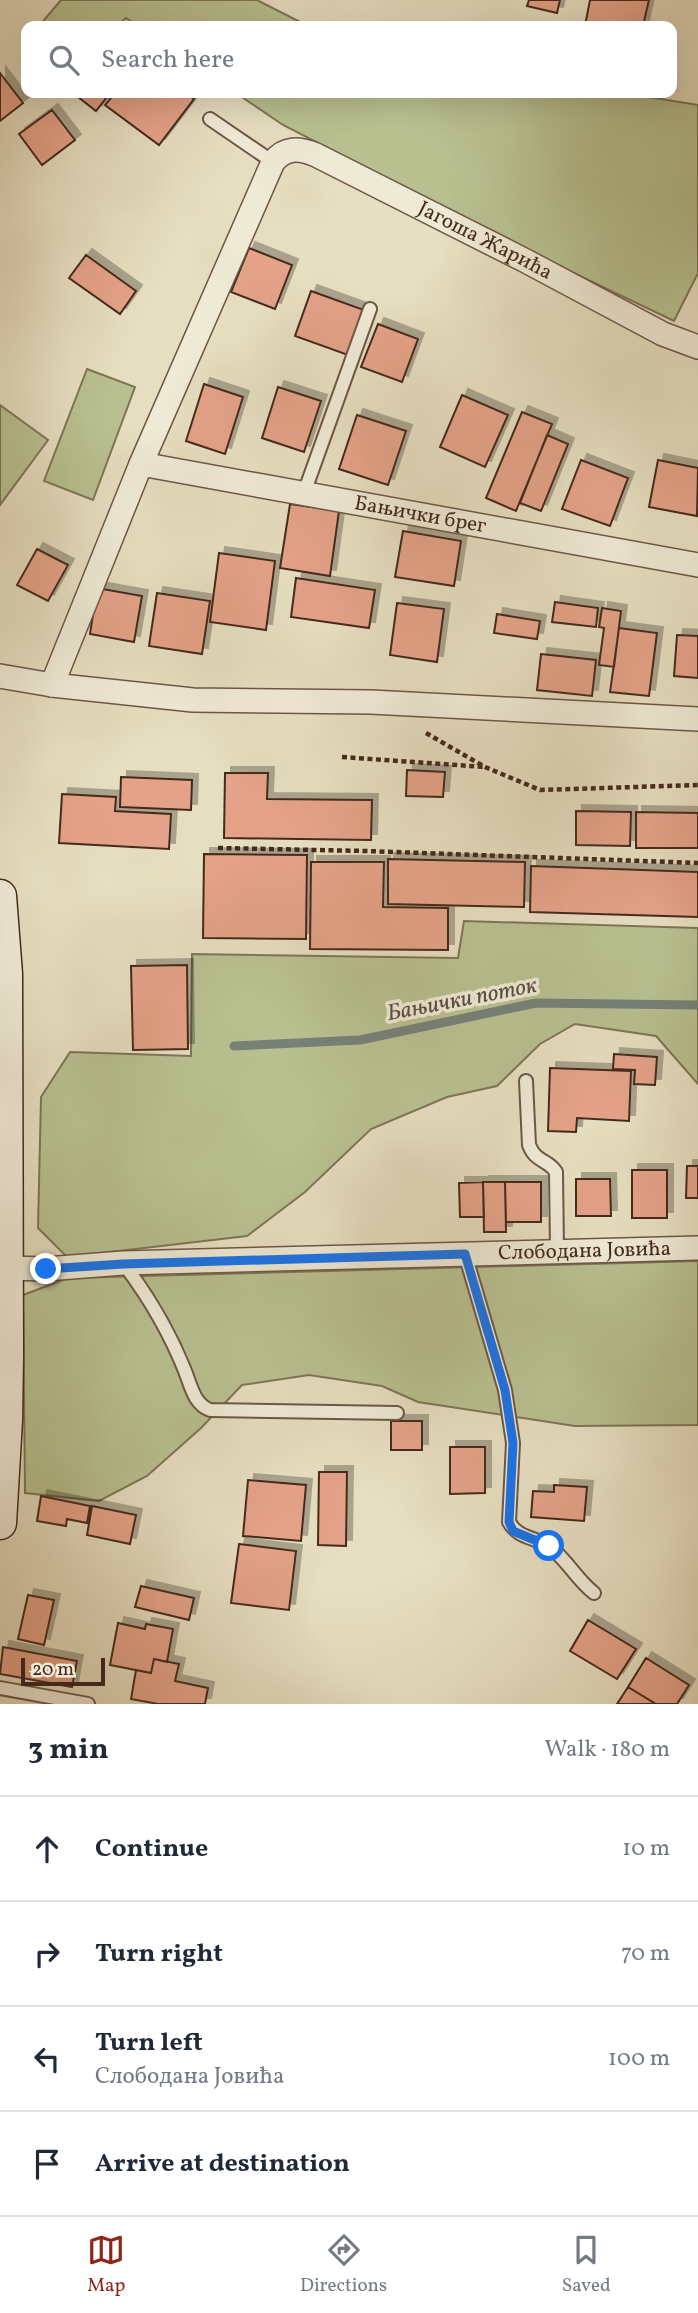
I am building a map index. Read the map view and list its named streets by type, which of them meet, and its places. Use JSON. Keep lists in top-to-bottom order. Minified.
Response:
{"streets":{"street":["Јагоша Жарића","Бањички брег","Слободана Јовића"]},"water":["Бањички поток"],"scale_bar":"20 m","page":{"search":"Search here","scale":"20 m","heading":["3 min","Walk · 180 m"],"list":[["Continue","10 m"],["Turn right","70 m"],["Turn left","Слободана Јовића","100 m"],"Arrive at destination"],"nav":["Map","Directions","Saved"]}}
